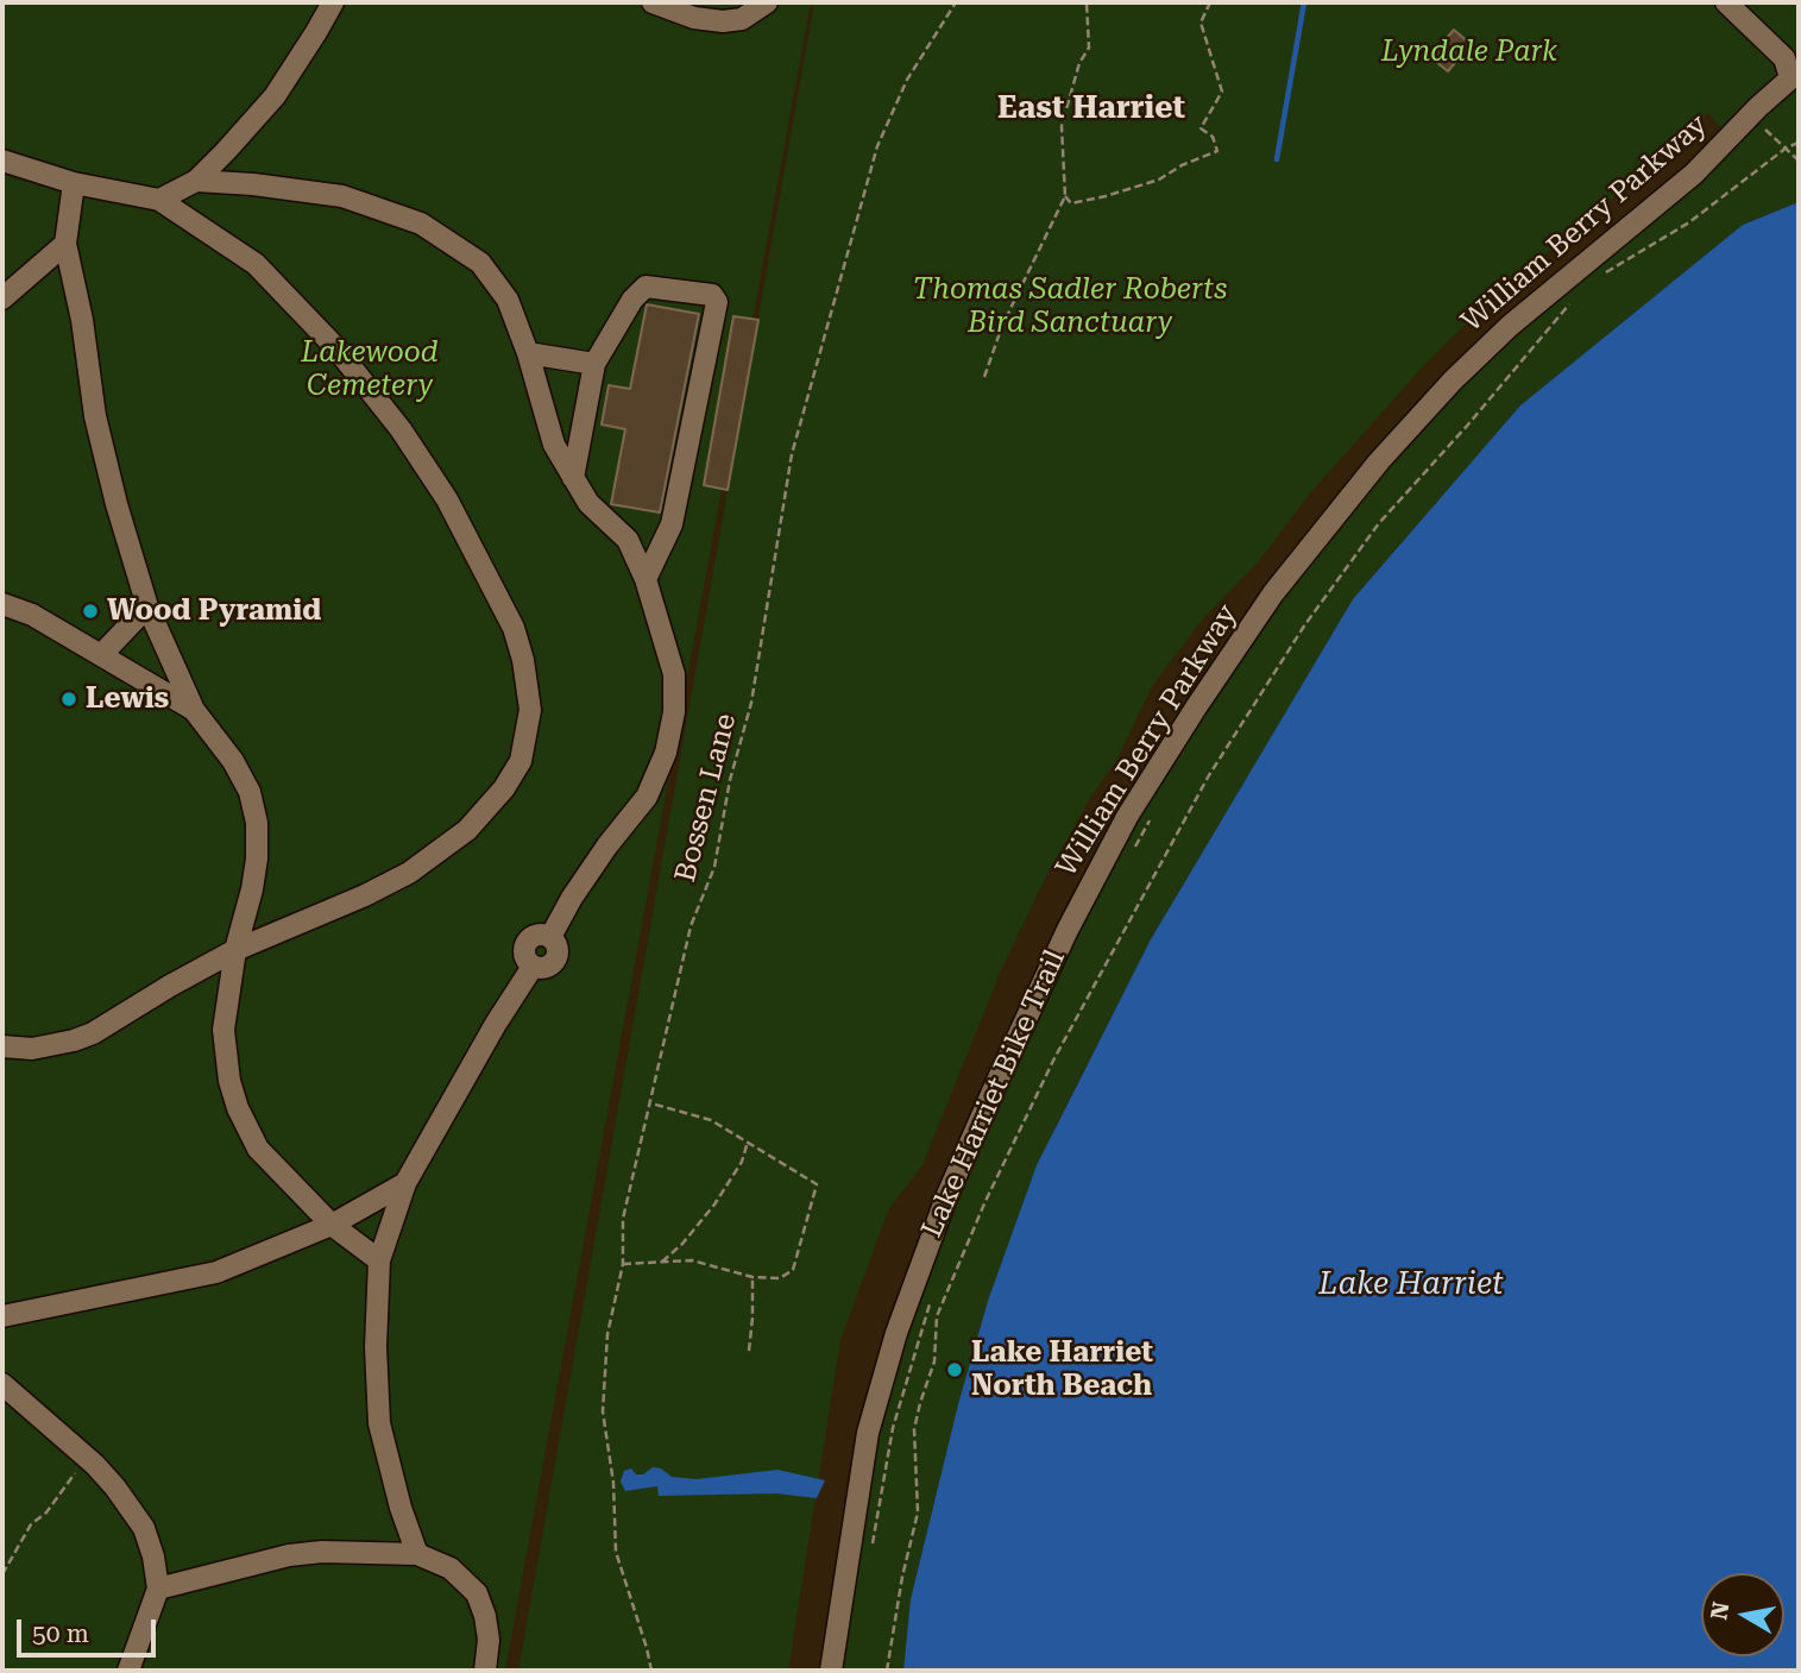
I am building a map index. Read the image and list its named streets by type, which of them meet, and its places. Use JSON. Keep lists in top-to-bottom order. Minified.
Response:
{"streets":{"street":["William Berry Parkway"],"path":["Bossen Lane"]},"districts":["East Harriet"],"water":["Lake Harriet"],"parks":["Lyndale Park","Thomas Sadler Roberts Bird Sanctuary","Lakewood Cemetery"],"places":["Wood Pyramid","Lewis","Lake Harriet North Beach"],"scale_bar":"50 m","north":"left"}
